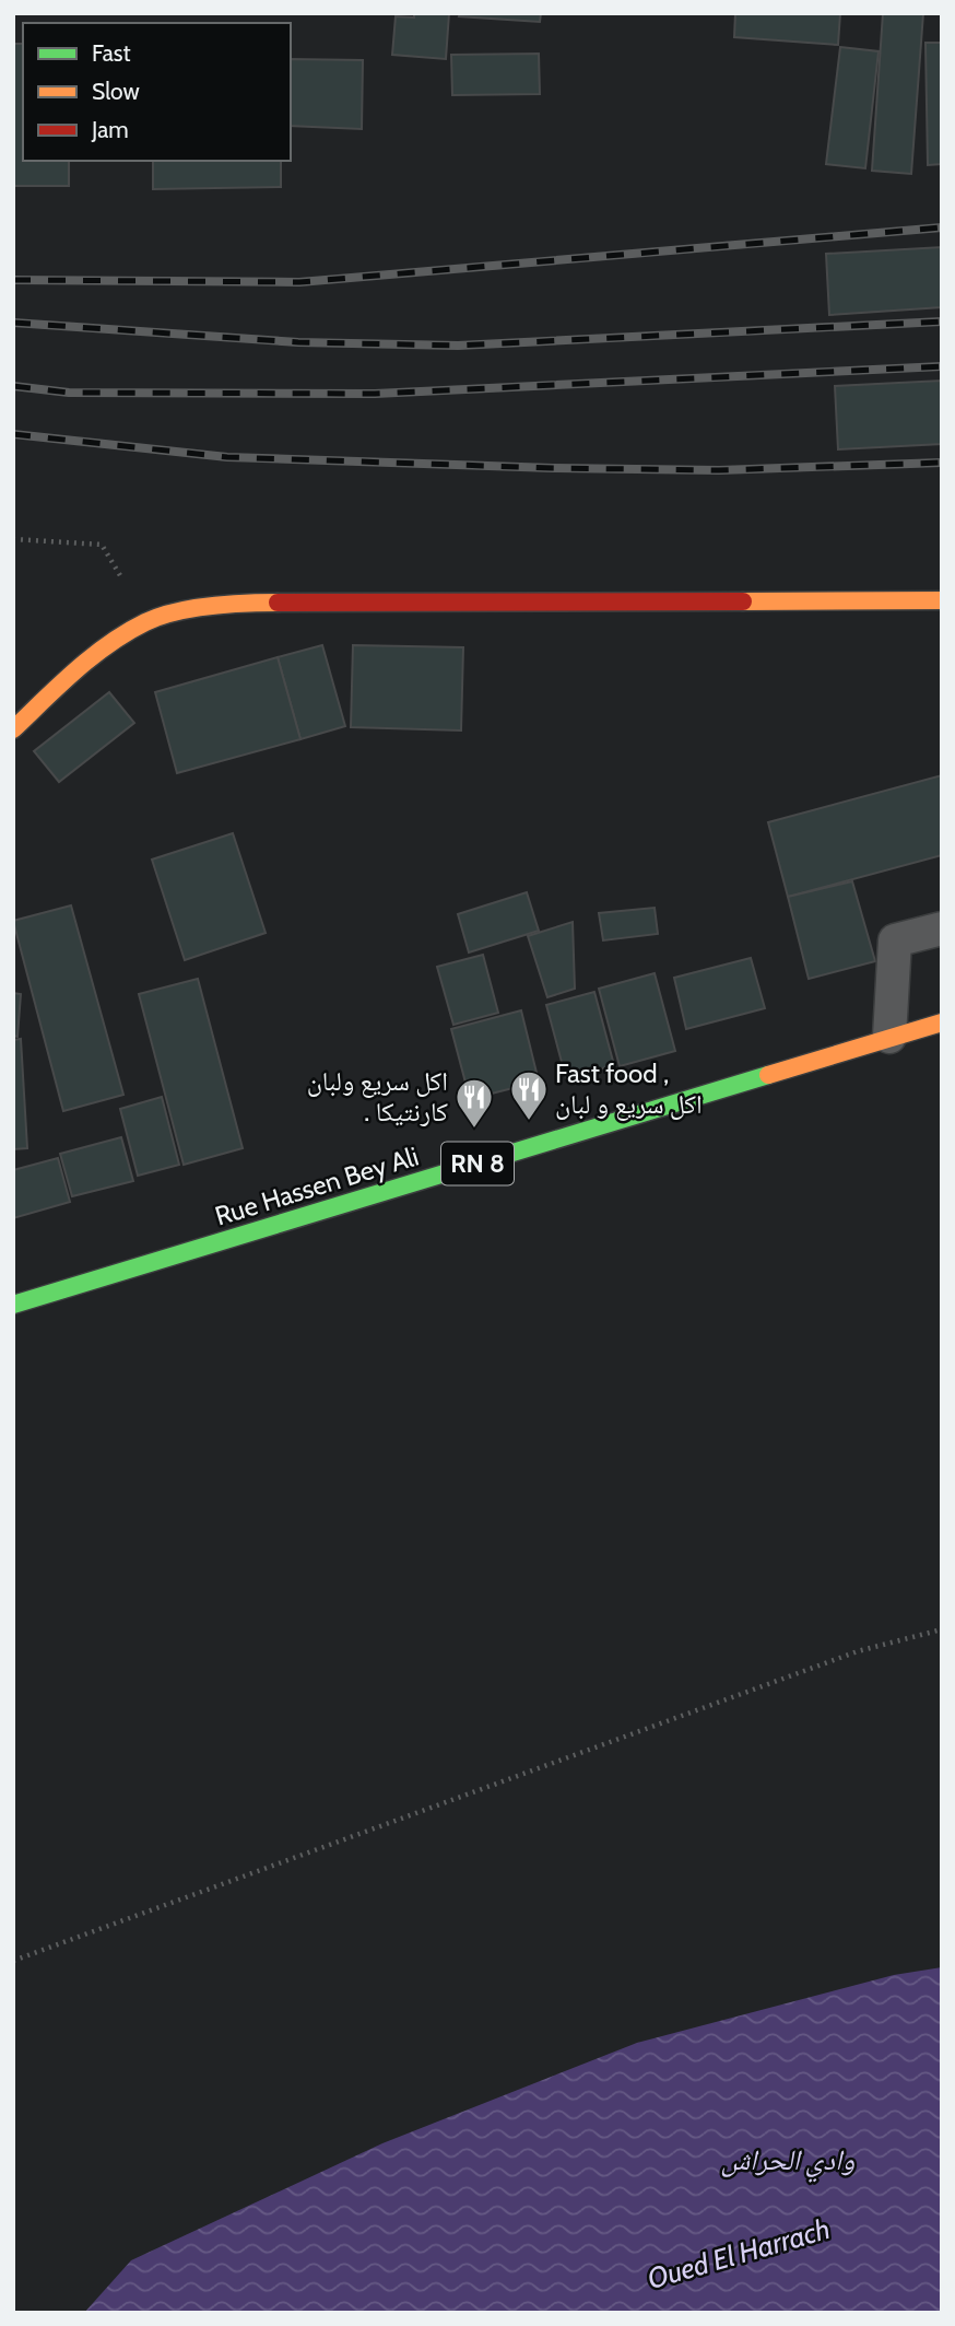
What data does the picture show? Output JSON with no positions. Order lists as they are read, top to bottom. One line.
{"streets":{"main road":["RN 8","Rue Hassen Bey Ali"]},"water":["وادي الحراش","Oued El Harrach"],"places":{"restaurant":["Fast food , اكل سريع و لبان","اكل سريع ولبان . كارنتيكا"]},"legend":["Fast","Slow","Jam"]}
